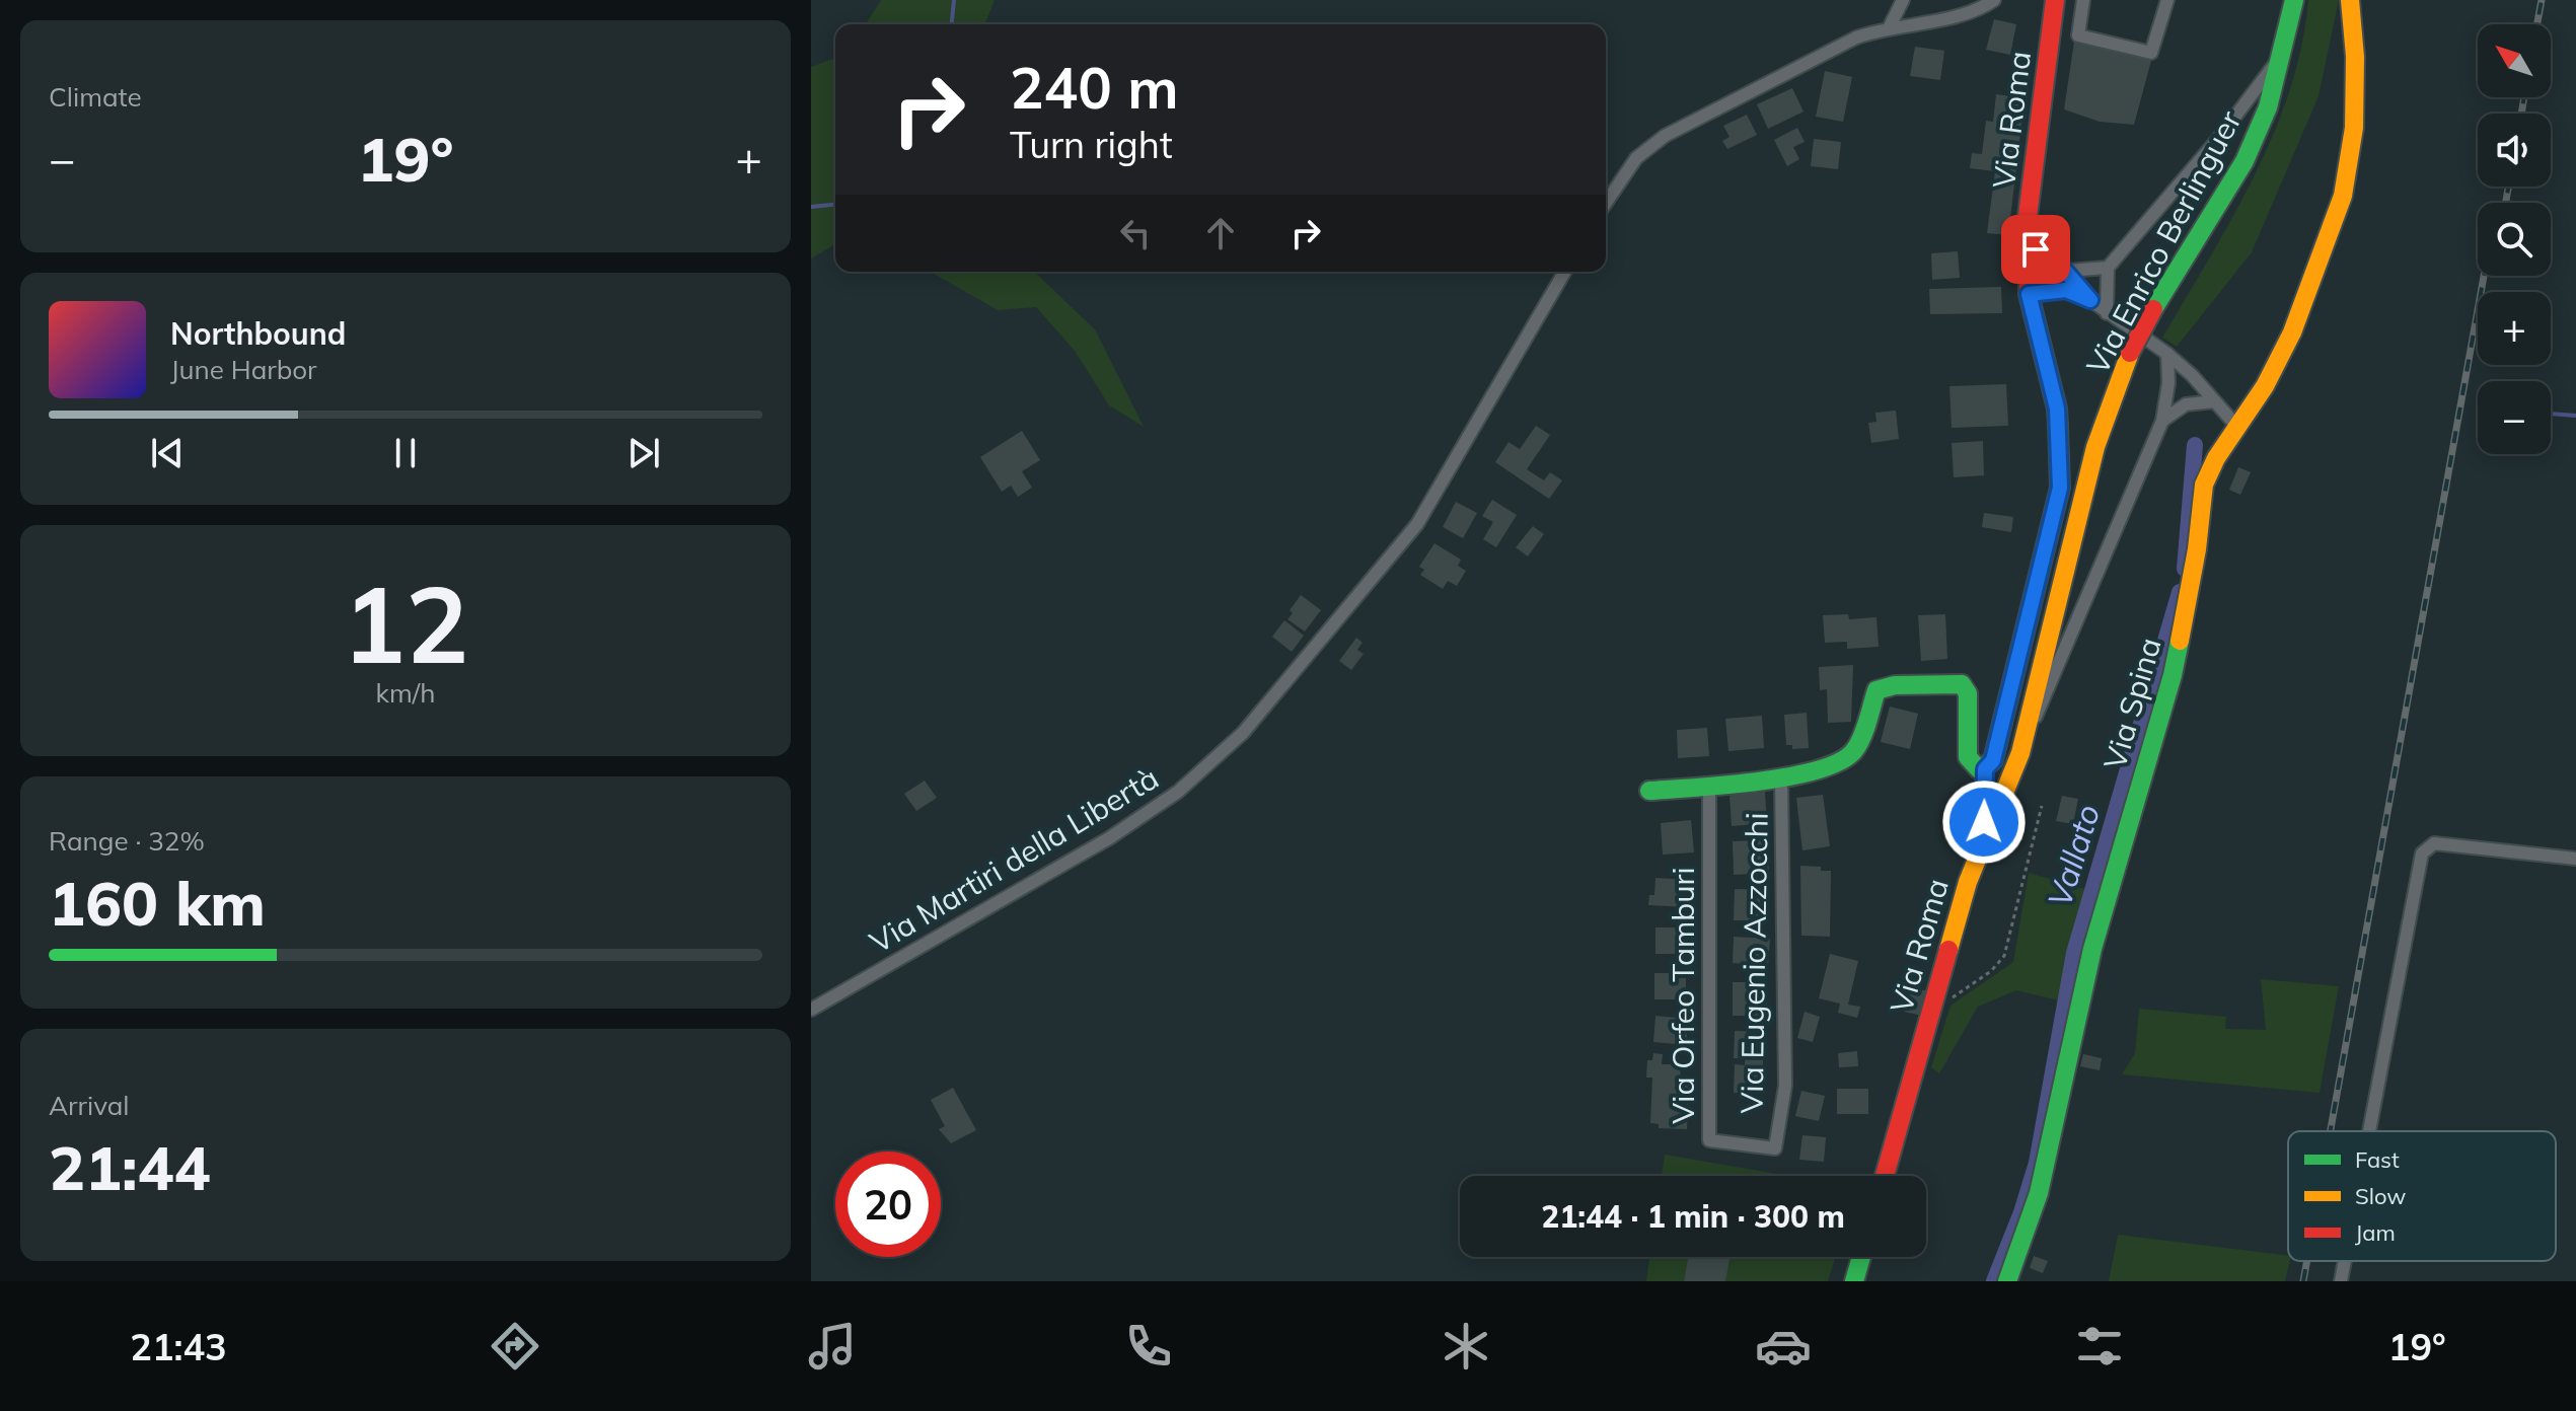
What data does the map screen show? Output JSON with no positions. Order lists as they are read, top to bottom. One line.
{"streets":{"street":["Via Roma","Via Enrico Berlinguer","Via Spina","Via Martiri della Libertà","Via Eugenio Azzocchi","Via Orfeo Tamburi"]},"crossings":[["Via Roma","Via Enrico Berlinguer"],["Via Eugenio Azzocchi","Via Orfeo Tamburi"]],"water":["Vallato"],"legend":["Fast","Slow","Jam"],"north":"top left","page":{"tile":["Climate",["12","km/h"],["Range · 32%","160 km"],["Arrival","21:44"]],"map_buttons":["+","−"],"turn":["240 m","Turn right"],"heat":["−","19°","+"],"song":["Northbound","June Harbor"],"limit":"20","trip":"21:44 · 1 min · 300 m","tabs":["21:43","19°"]}}
